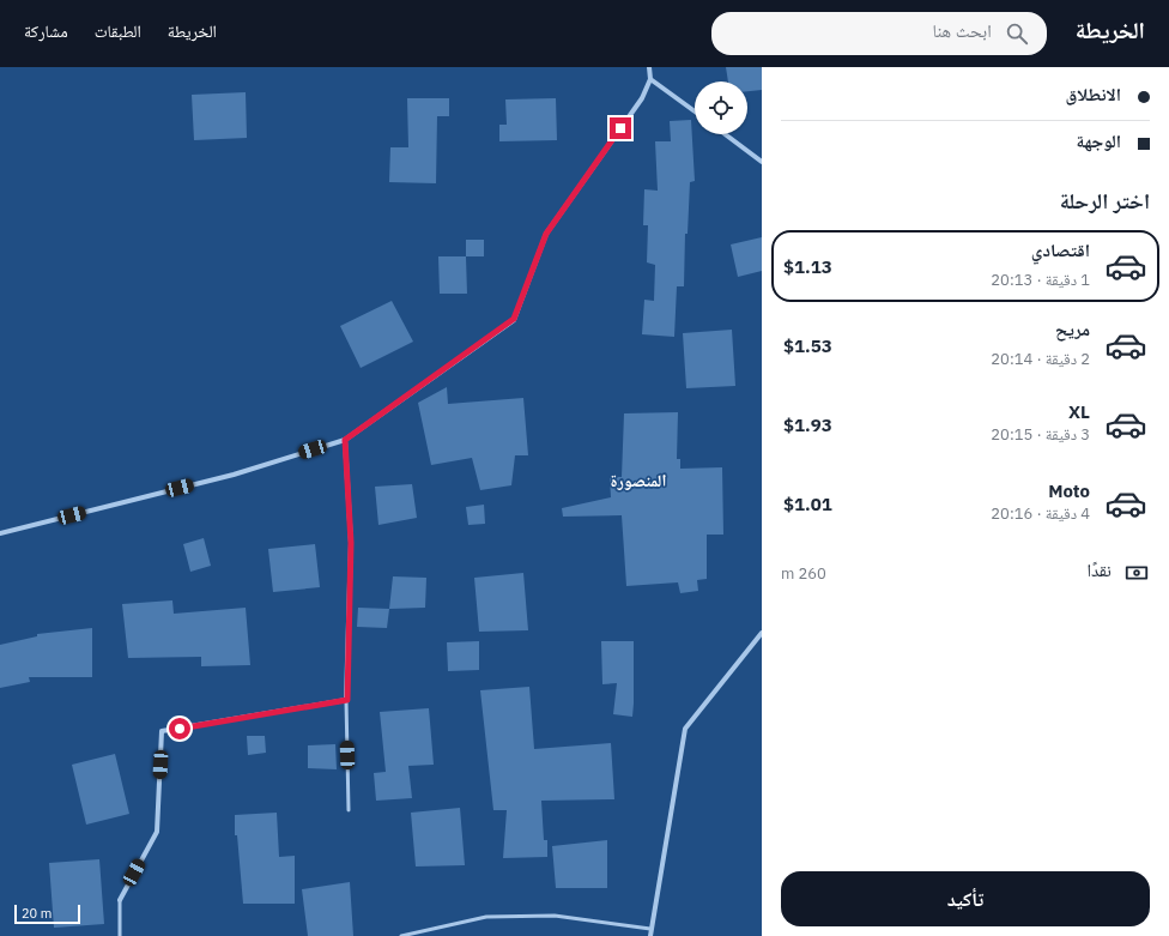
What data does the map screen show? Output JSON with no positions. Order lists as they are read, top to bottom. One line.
{"districts":["المنصورة"],"scale_bar":"20 m","page":{"header":"الخريطة","search":"ابحث هنا","nav":["الخريطة","الطبقات","مشاركة"],"banner":["الانطلاق","الوجهة"],"heading":"اختر الرحلة","list":[{"name":"اقتصادي","note":"1 دقيقة · 20:13","value":"$1.13"},{"name":"مريح","note":"2 دقيقة · 20:14","value":"$1.53"},{"name":"XL","note":"3 دقيقة · 20:15","value":"$1.93"},{"name":"Moto","note":"4 دقيقة · 20:16","value":"$1.01"}],"pay":["نقدًا","260 m"],"buttons":"تأكيد","scale":"20 m"}}
